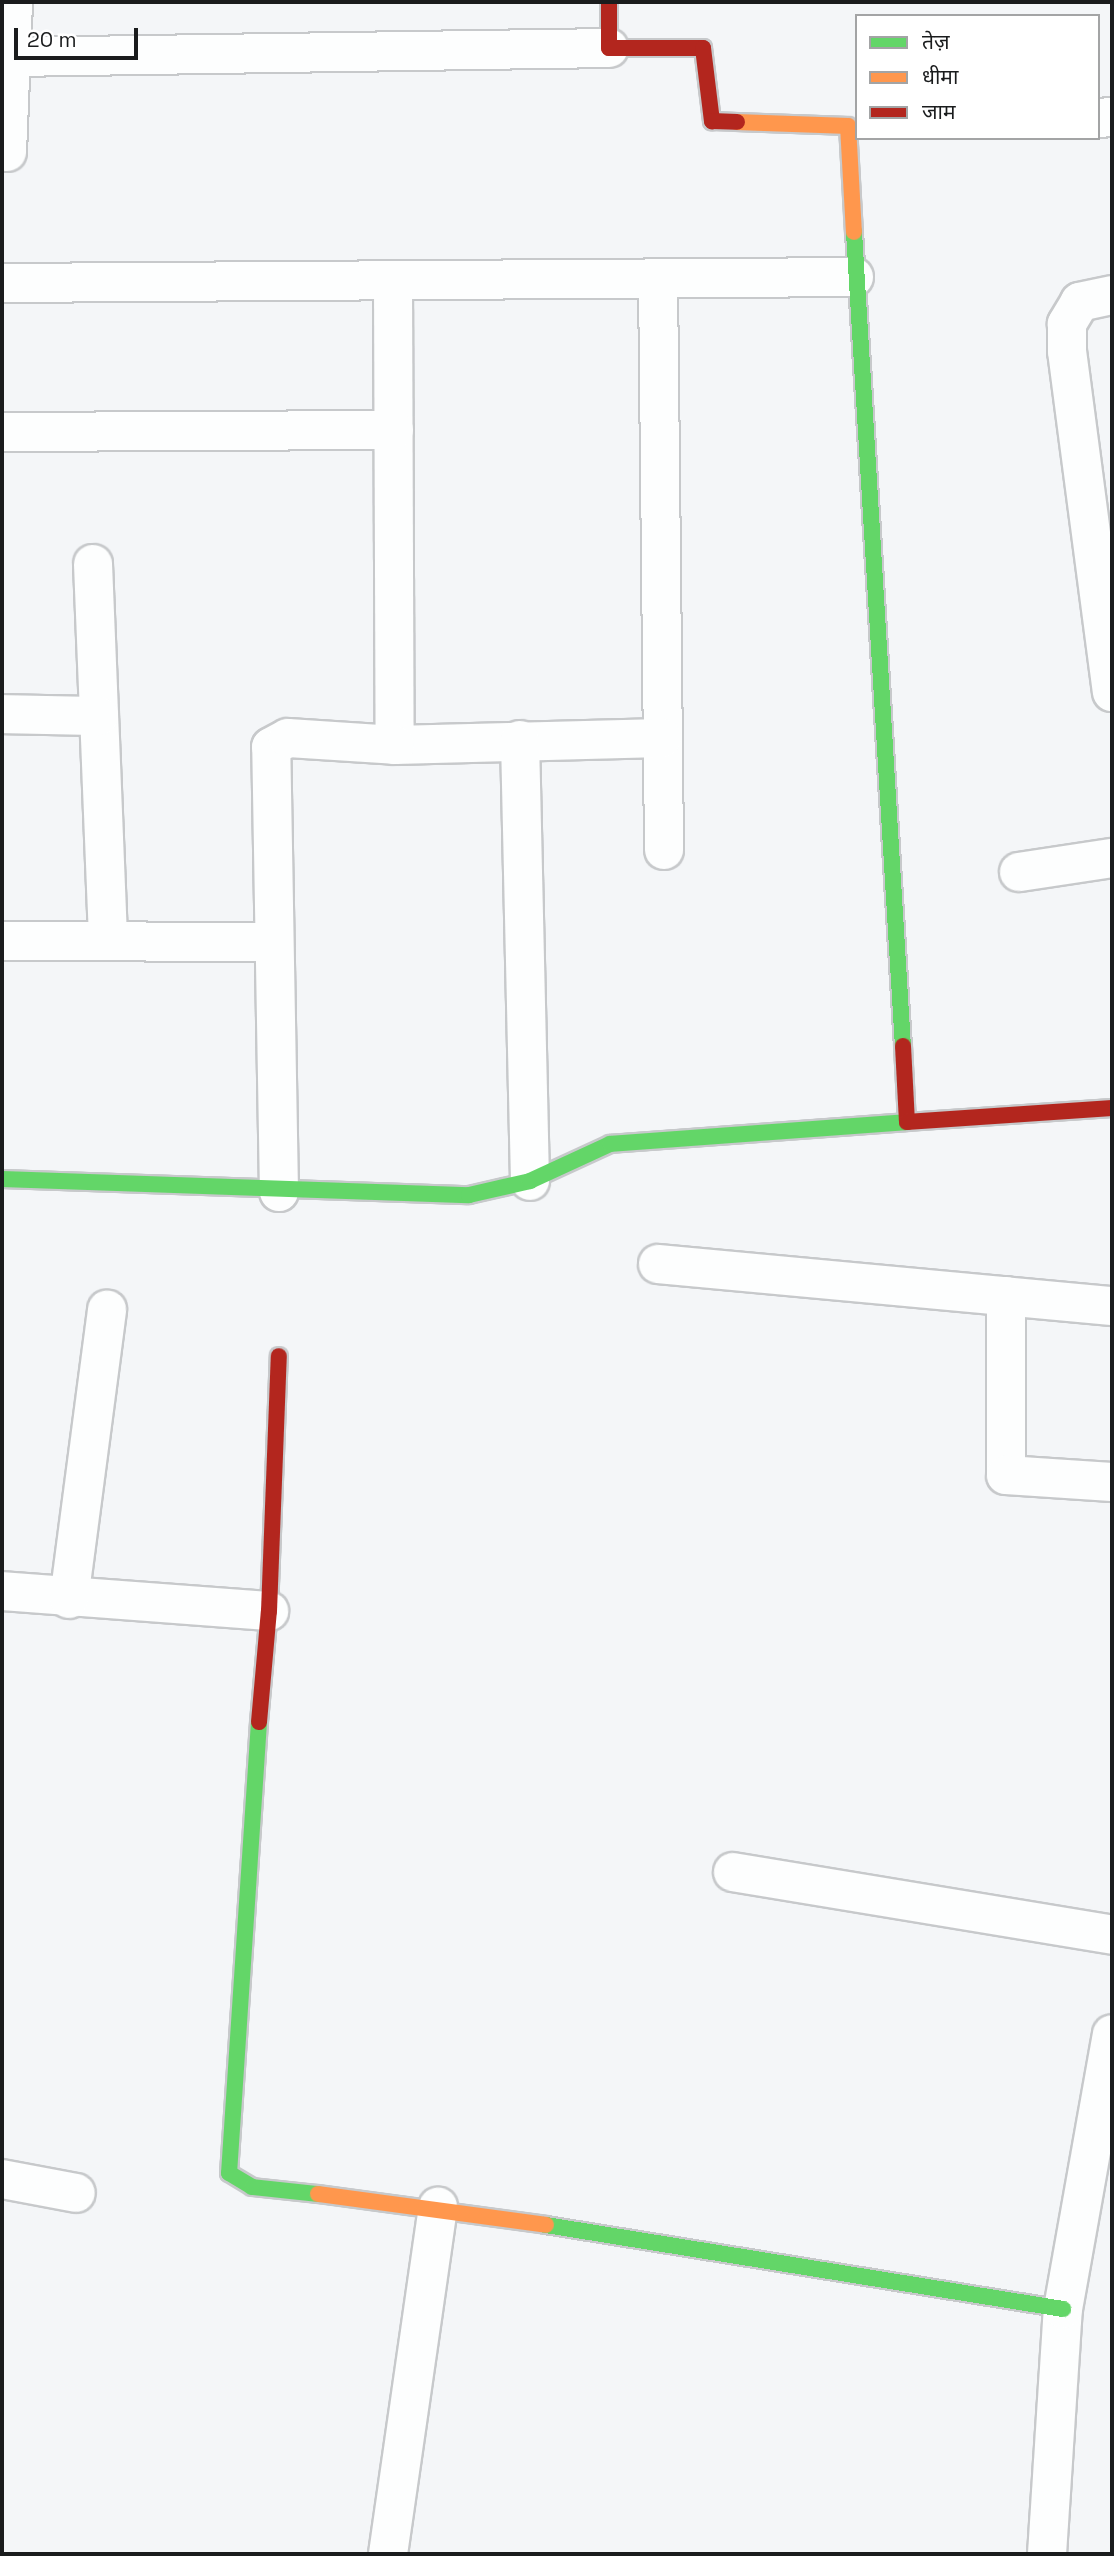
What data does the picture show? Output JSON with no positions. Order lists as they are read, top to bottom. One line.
{"legend":["तेज़","धीमा","जाम"],"scale_bar":"20 m"}
